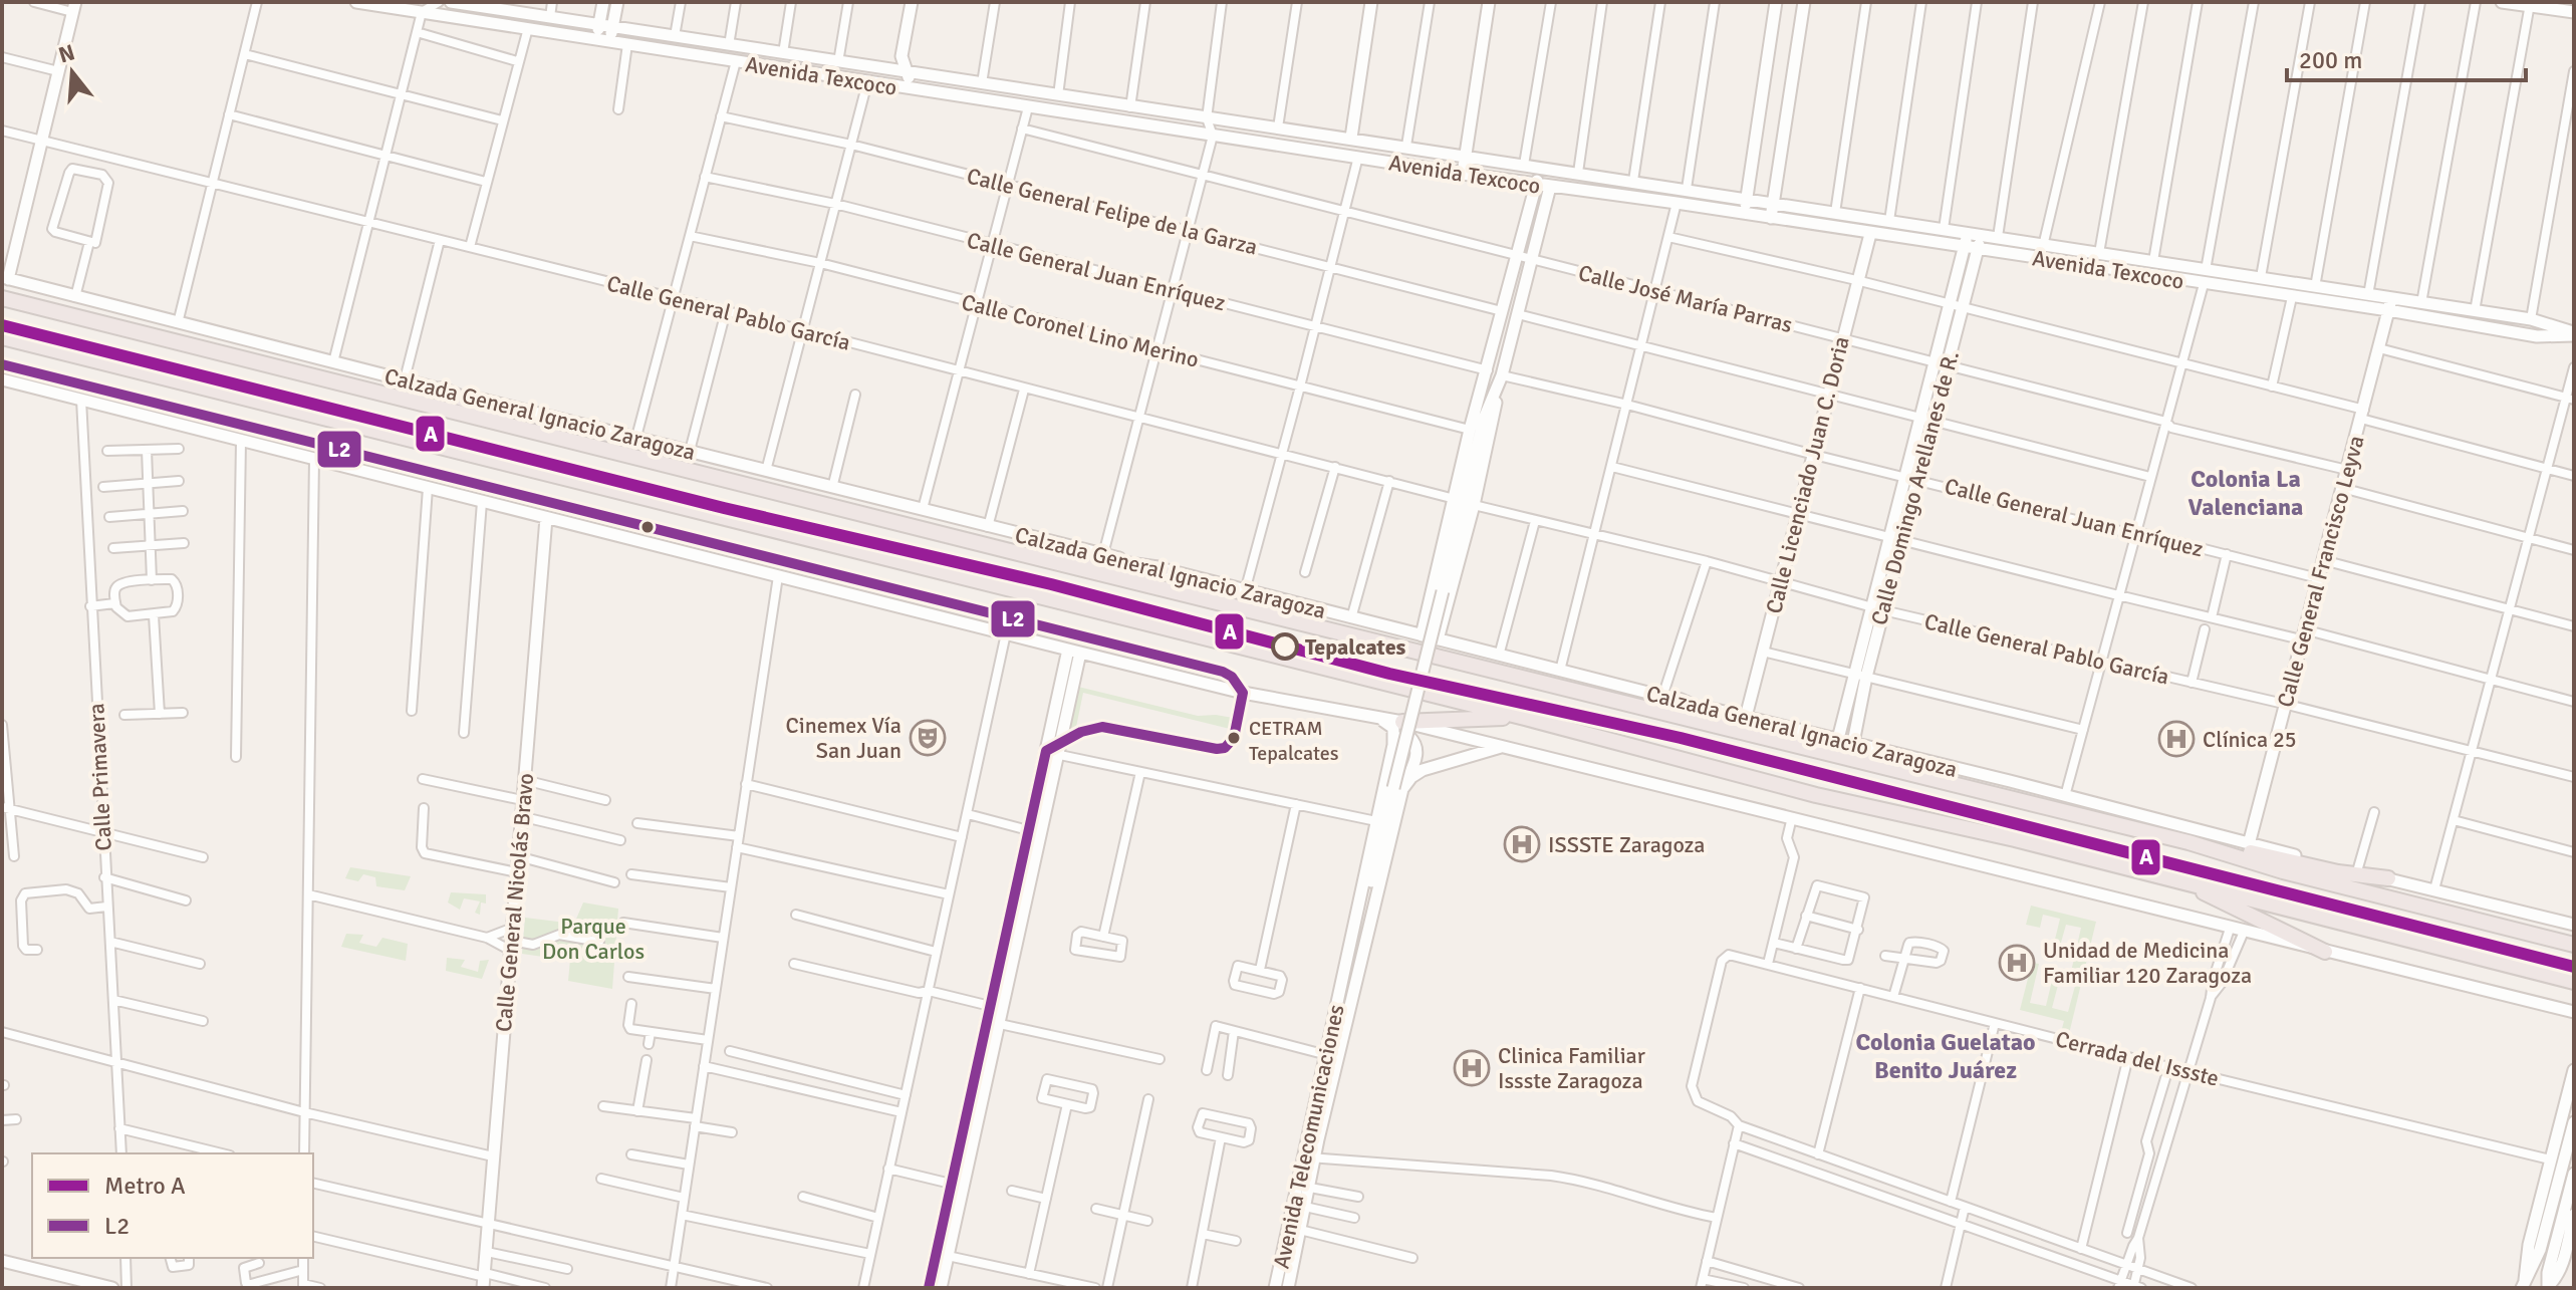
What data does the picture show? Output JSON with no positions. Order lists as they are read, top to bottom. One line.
{"streets":{"highway":["Calzada General Ignacio Zaragoza"],"main road":["Avenida Texcoco","Calle Licenciado Juan C. Doria","Calle Domingo Arellanes de R.","Calle General Francisco Leyva","Calle General Nicolás Bravo","Avenida Telecomunicaciones"],"street":["Calle General Felipe de la Garza","Calle General Juan Enríquez","Calle José María Parras","Calle General Pablo García","Calle Coronel Lino Merino","Calle Primavera","Cerrada del Issste"]},"crossings":[["Avenida Texcoco","Calle Licenciado Juan C. Doria"],["Avenida Texcoco","Calle Domingo Arellanes de R."],["Avenida Texcoco","Calle General Francisco Leyva"],["Calle General Juan Enríquez","Calle Licenciado Juan C. Doria"],["Calle General Juan Enríquez","Calle Domingo Arellanes de R."],["Calle General Juan Enríquez","Calle General Francisco Leyva"],["Calle José María Parras","Calle Licenciado Juan C. Doria"],["Calle José María Parras","Calle Domingo Arellanes de R."],["Calle José María Parras","Calle General Francisco Leyva"],["Calle General Pablo García","Calle Licenciado Juan C. Doria"],["Calle General Pablo García","Calle Domingo Arellanes de R."],["Calle General Pablo García","Calle General Francisco Leyva"],["Calzada General Ignacio Zaragoza","Calle Licenciado Juan C. Doria"],["Calzada General Ignacio Zaragoza","Calle Domingo Arellanes de R."],["Calzada General Ignacio Zaragoza","Calle General Francisco Leyva"]],"districts":["Colonia La Valenciana","Colonia Guelatao Benito Juárez"],"parks":["Parque Don Carlos"],"places":{"other":["Tepalcates","CETRAM Tepalcates"],"theatre":["Cinemex Vía San Juan"],"hospital":["Clínica 25","ISSSTE Zaragoza","Unidad de Medicina Familiar 120 Zaragoza","Clinica Familiar Issste Zaragoza"]},"lines":["metro line A","transit line L2"],"legend":["Metro A","L2"],"scale_bar":"200 m","north":"top"}
